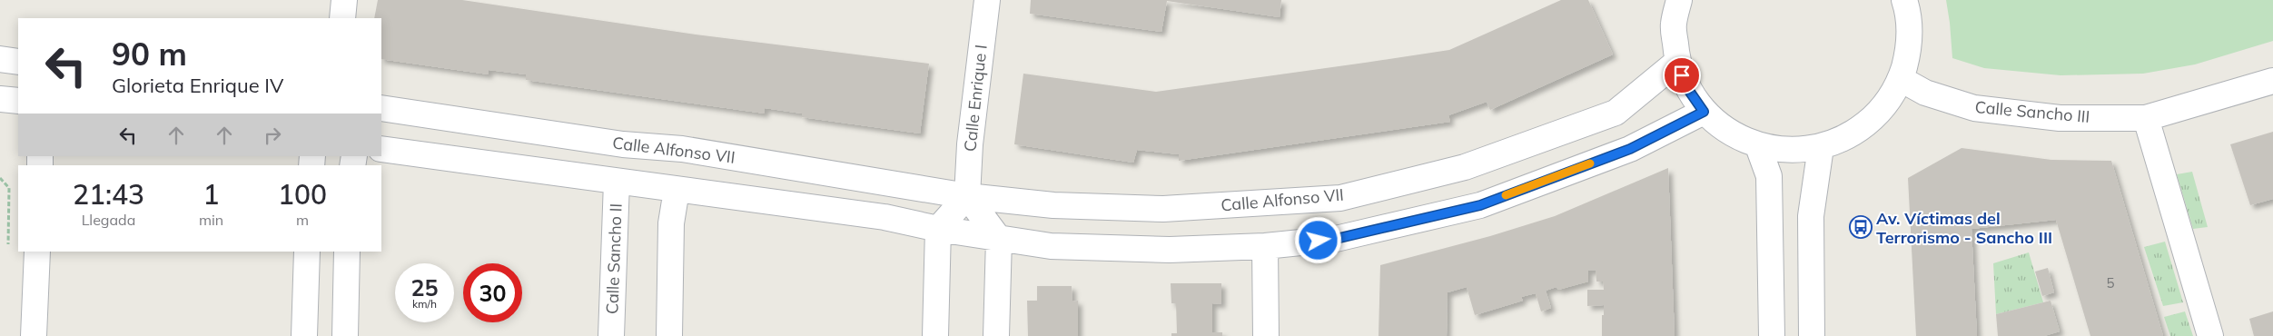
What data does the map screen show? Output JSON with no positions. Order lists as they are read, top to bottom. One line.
{"streets":{"street":["Calle Enrique I","Calle Sancho III","Calle Alfonso VII","Calle Sancho II"]},"crossings":[["Calle Enrique I","Calle Alfonso VII"]],"places":{"bus stop":["Av. Víctimas del Terrorismo - Sancho III"]},"house_numbers":["5"],"page":{"turn":["90 m","Glorieta Enrique IV"],"eta":["21:43","Llegada","1","min","100","m"],"speed":"25 km/h","limit":"30"}}
